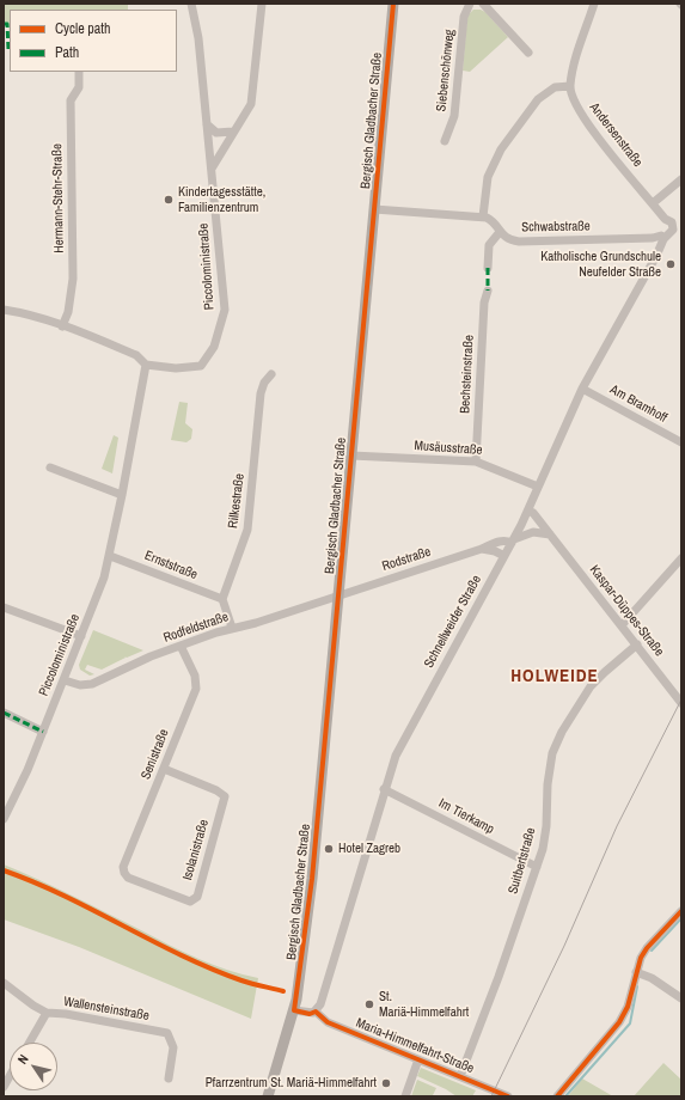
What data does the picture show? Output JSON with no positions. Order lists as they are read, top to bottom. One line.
{"streets":{"main road":["Bergisch Gladbacher Straße"],"street":["Siebenschönweg","Andersenstraße","Hermann-Stehr-Straße","Schwabstraße","Piccoloministraße","Bechsteinstraße","Am Bramhoff","Musäusstraße","Rilkestraße","Rodstraße","Ernststraße","Kaspar-Düppes-Straße","Schnellweider Straße","Rodfeldstraße","Senistraße","Im Tierkamp","Isolanistraße","Suitbertstraße","Wallensteinstraße","Maria-Himmelfahrt-Straße"]},"crossings":[["Bergisch Gladbacher Straße","Musäusstraße"],["Bergisch Gladbacher Straße","Rodstraße"],["Bergisch Gladbacher Straße","Rodfeldstraße"],["Andersenstraße","Schwabstraße"],["Andersenstraße","Schnellweider Straße"],["Schwabstraße","Schnellweider Straße"],["Piccoloministraße","Ernststraße"],["Piccoloministraße","Rodfeldstraße"],["Bechsteinstraße","Musäusstraße"],["Am Bramhoff","Schnellweider Straße"],["Musäusstraße","Schnellweider Straße"],["Rilkestraße","Ernststraße"],["Rodstraße","Schnellweider Straße"],["Rodstraße","Rodfeldstraße"],["Kaspar-Düppes-Straße","Schnellweider Straße"],["Kaspar-Düppes-Straße","Suitbertstraße"],["Schnellweider Straße","Im Tierkamp"],["Schnellweider Straße","Maria-Himmelfahrt-Straße"],["Rodfeldstraße","Senistraße"],["Senistraße","Isolanistraße"],["Im Tierkamp","Suitbertstraße"],["Suitbertstraße","Maria-Himmelfahrt-Straße"]],"districts":["HOLWEIDE"],"places":["Kindertagesstätte, Familienzentrum","Katholische Grundschule Neufelder Straße","Hotel Zagreb","St. Mariä-Himmelfahrt","Pfarrzentrum St. Mariä-Himmelfahrt"],"legend":["Cycle path","Path"],"north":"top left"}
